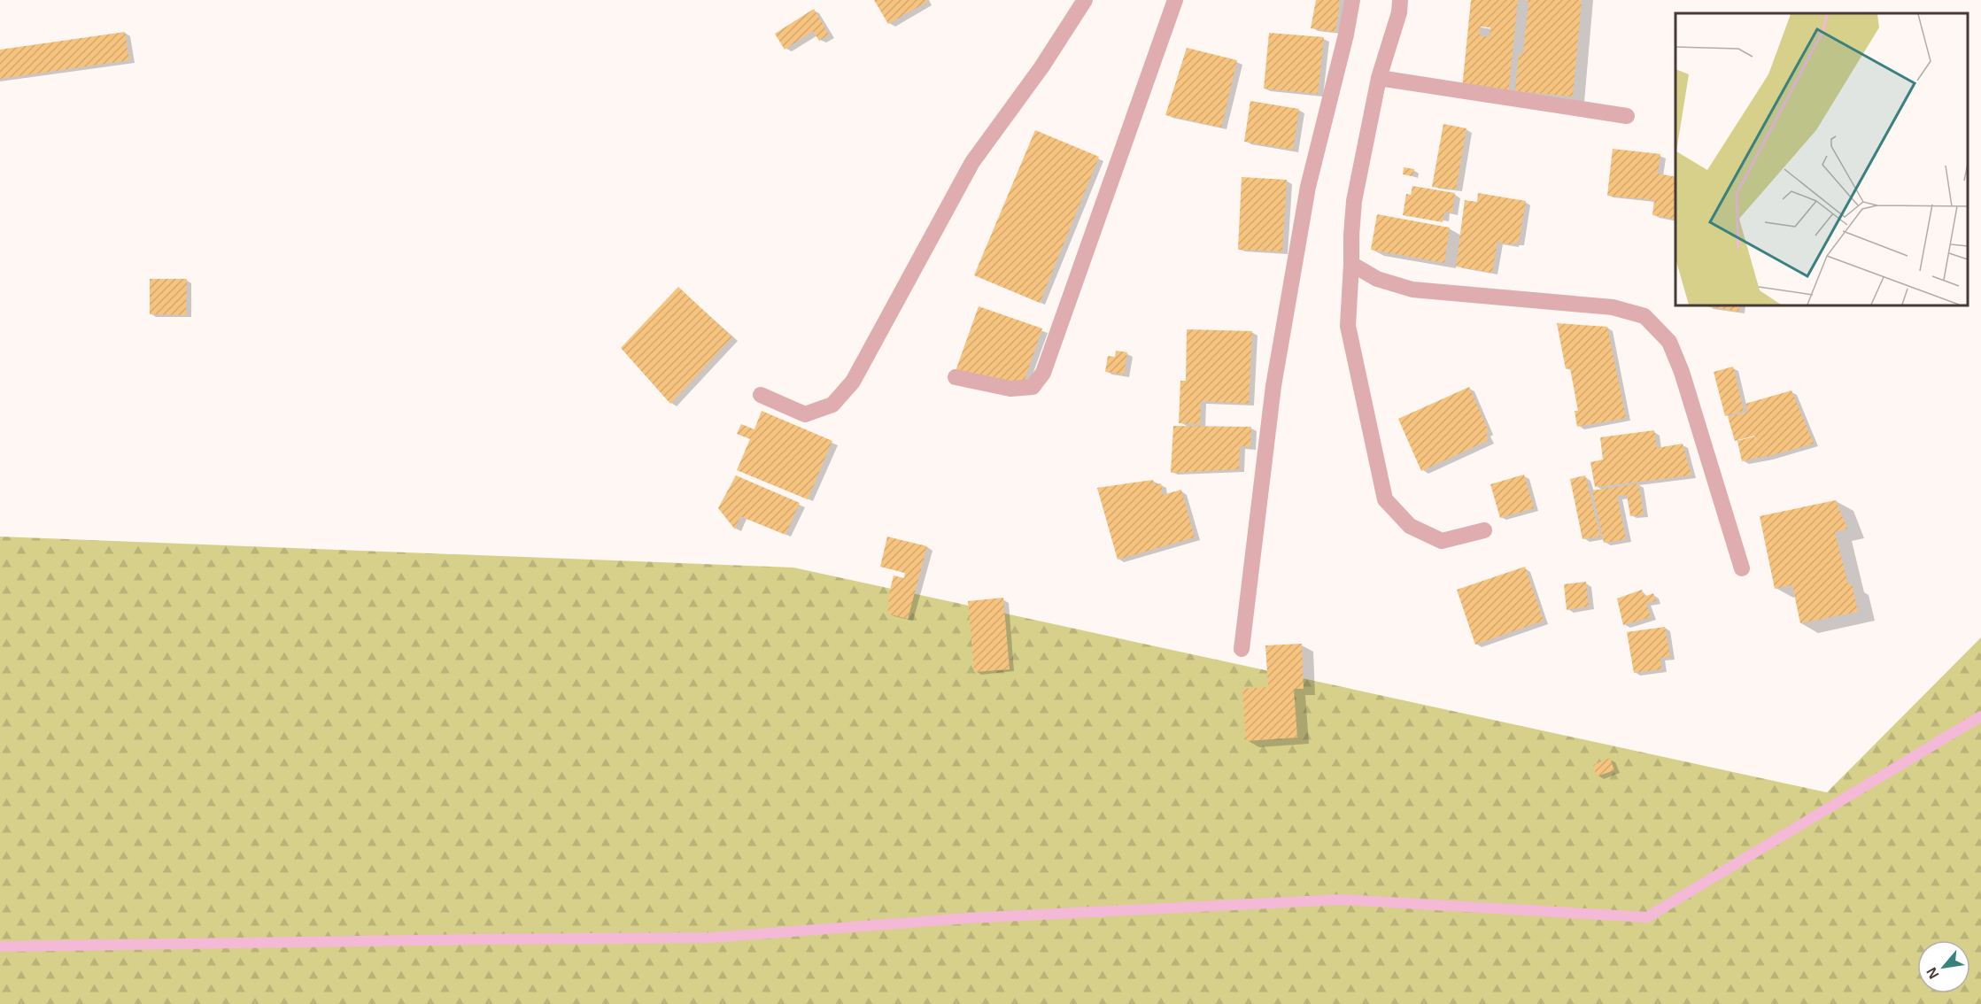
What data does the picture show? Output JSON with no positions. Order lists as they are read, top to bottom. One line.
{"north":"bottom left"}
